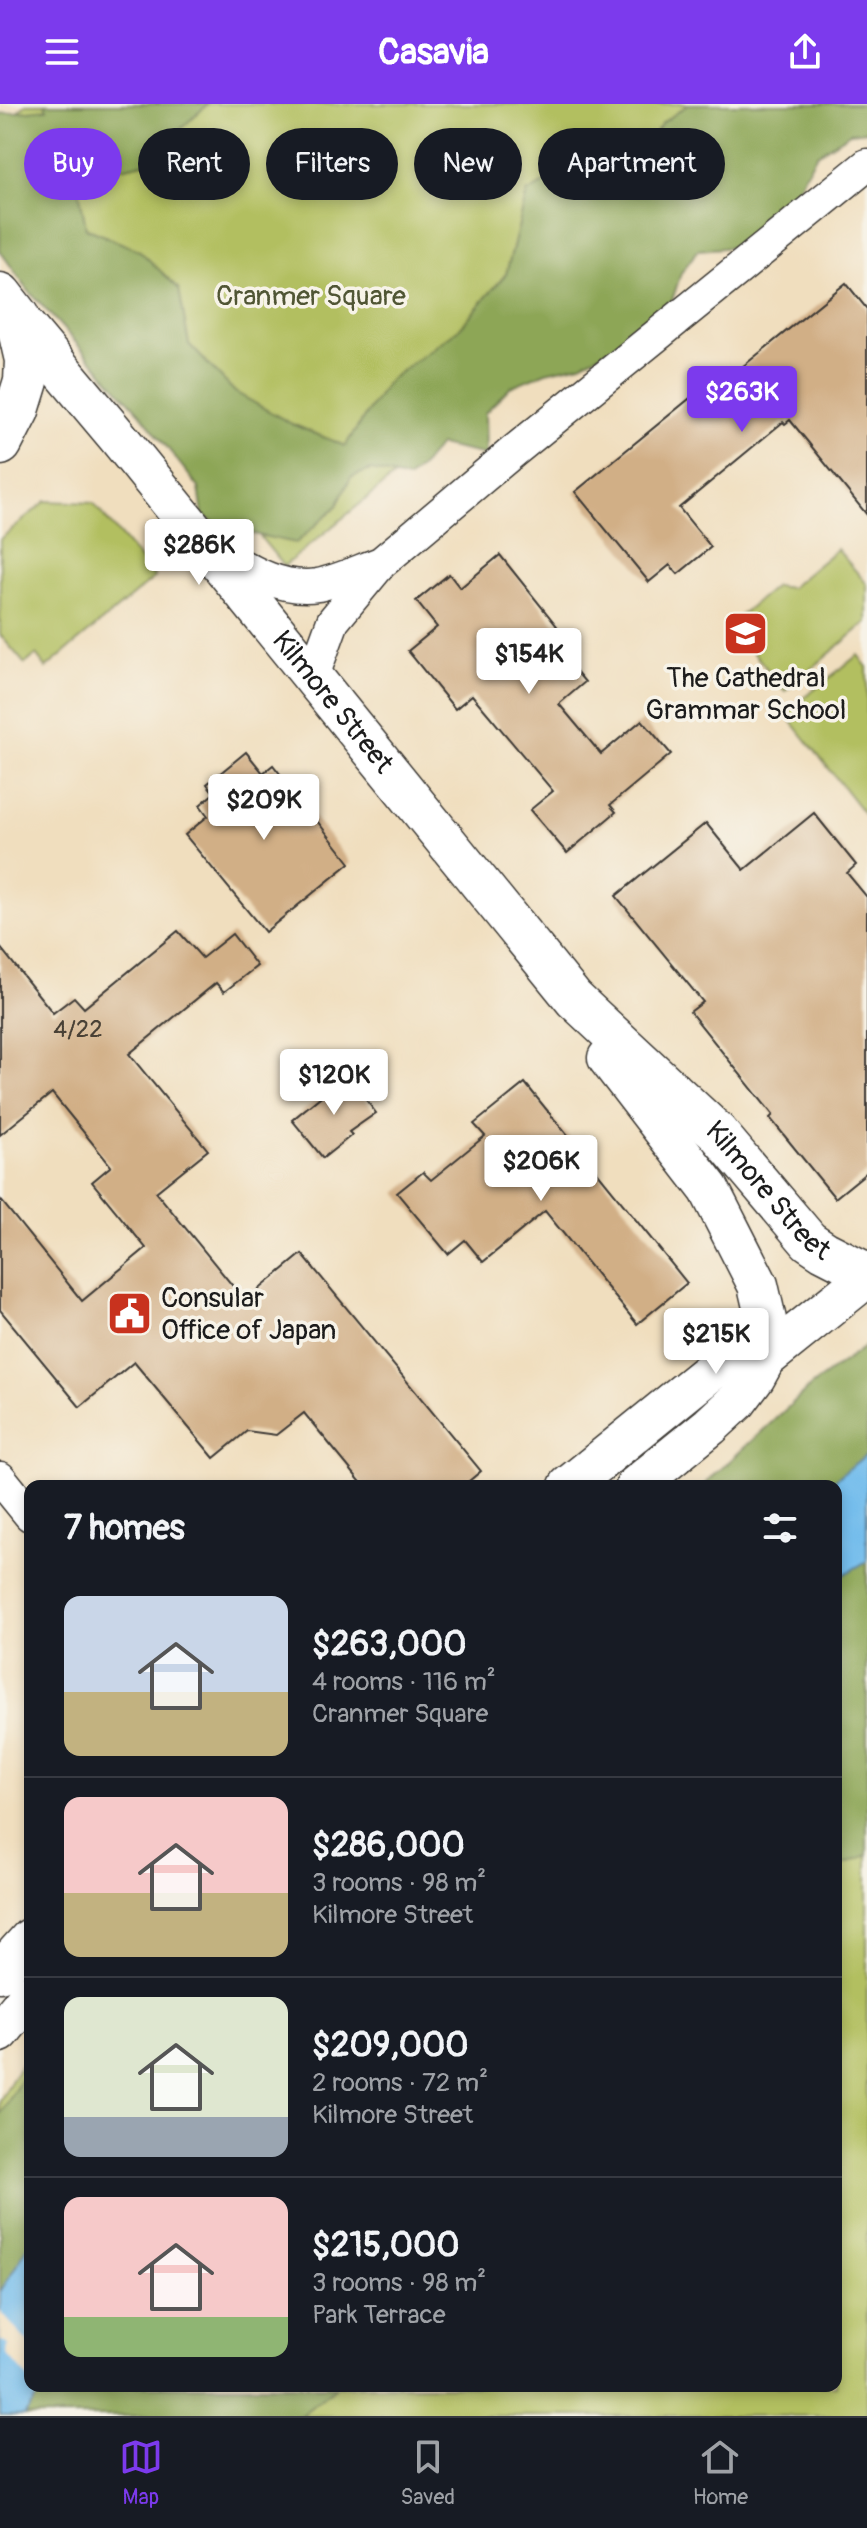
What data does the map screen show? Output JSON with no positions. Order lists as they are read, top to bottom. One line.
{"streets":{"street":["Kilmore Street"]},"parks":["Cranmer Square"],"places":{"school or university":["The Cathedral Grammar School"],"public building":["Consular Office of Japan"]},"house_numbers":["4/22"],"page":{"header":"Casavia","chip":["Buy","Rent","Filters","New","Apartment"],"price":["$263K","$286K","$154K","$209K","$120K","$206K","$215K"],"heading":"7 homes","list":[{"name":"$263,000","note":"4 rooms · 116 m² · Cranmer Square"},{"name":"$286,000","note":"3 rooms · 98 m² · Kilmore Street"},{"name":"$209,000","note":"2 rooms · 72 m² · Kilmore Street"},{"name":"$215,000","note":"3 rooms · 98 m² · Park Terrace"}],"tabs":["Map","Saved","Home"]}}
